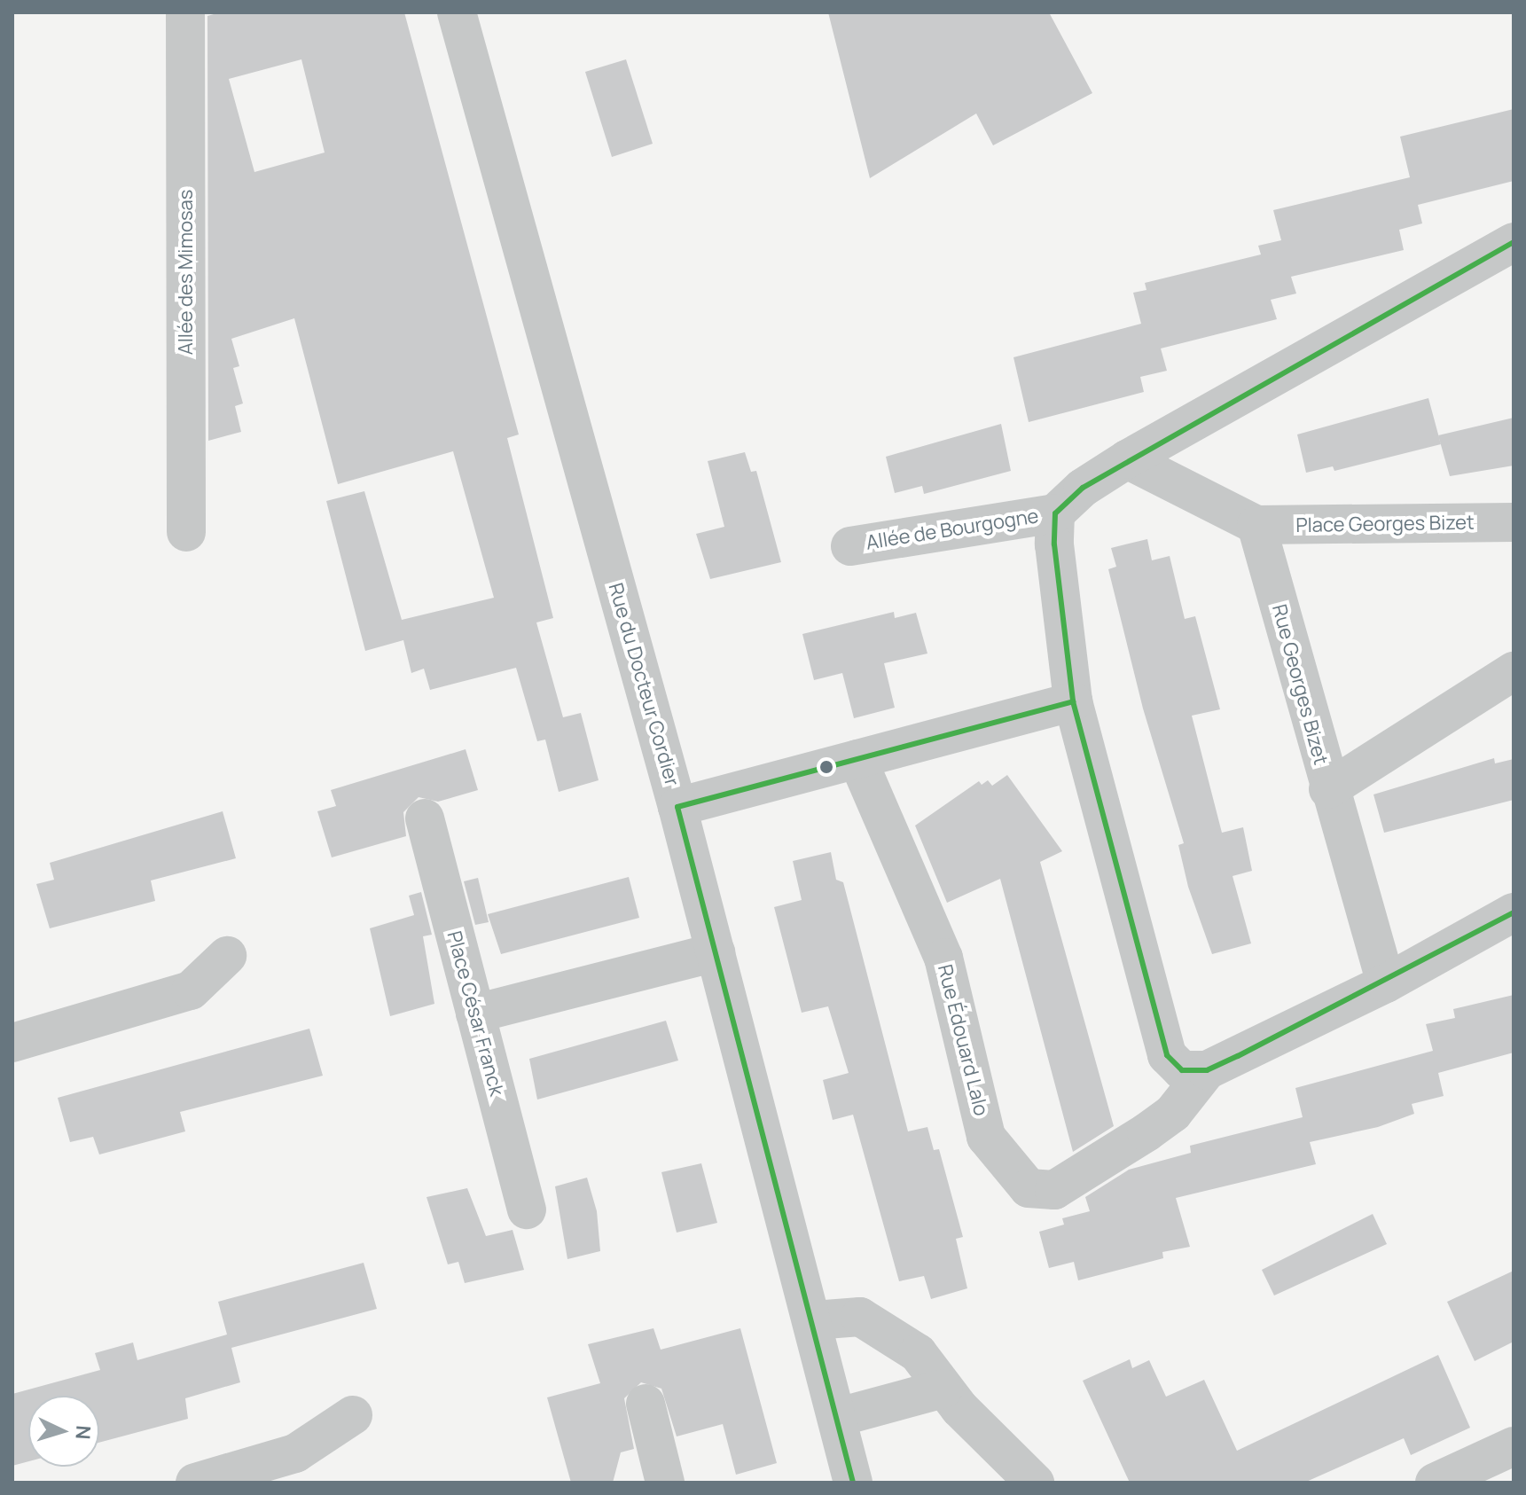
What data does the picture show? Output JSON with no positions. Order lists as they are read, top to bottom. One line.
{"streets":{"street":["Allée des Mimosas","Place Georges Bizet","Allée de Bourgogne","Rue du Docteur Cordier","Rue Georges Bizet","Place César Franck","Rue Édouard Lalo"]},"crossings":[["Place Georges Bizet","Rue Georges Bizet"]],"north":"right"}
